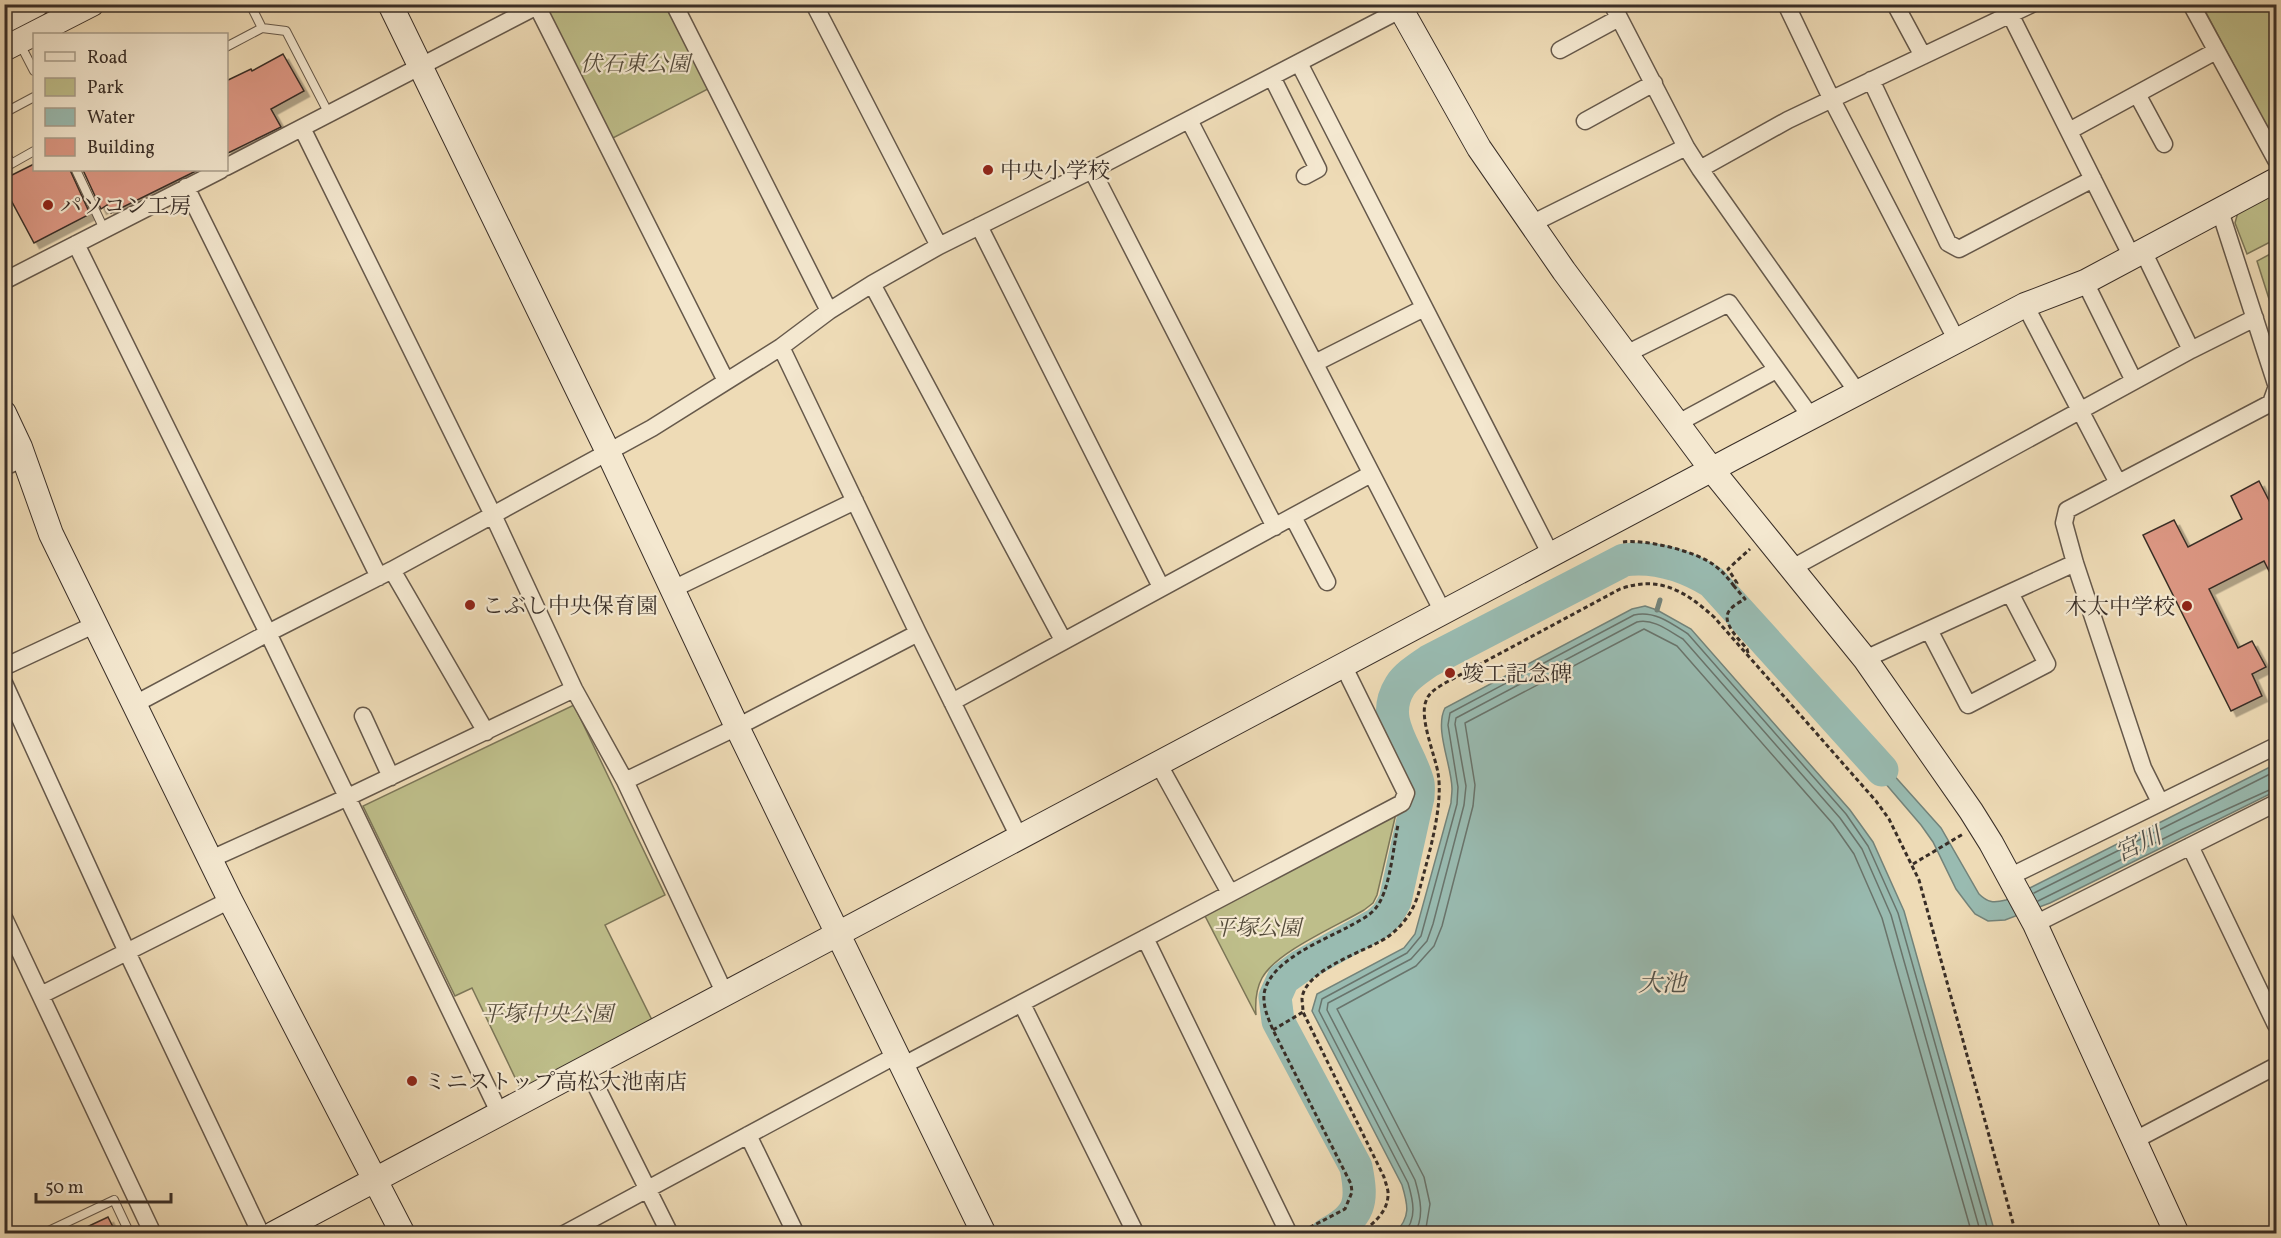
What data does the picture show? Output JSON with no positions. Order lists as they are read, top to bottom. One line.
{"water":["宮川","大池"],"parks":["伏石東公園","平塚公園","平塚中央公園"],"places":["中央小学校","パソコン工房","こぶし中央保育園","木太中学校","竣工記念碑","ミニストップ高松大池南店"],"legend":["Road","Park","Water","Building"],"scale_bar":"50 m"}
